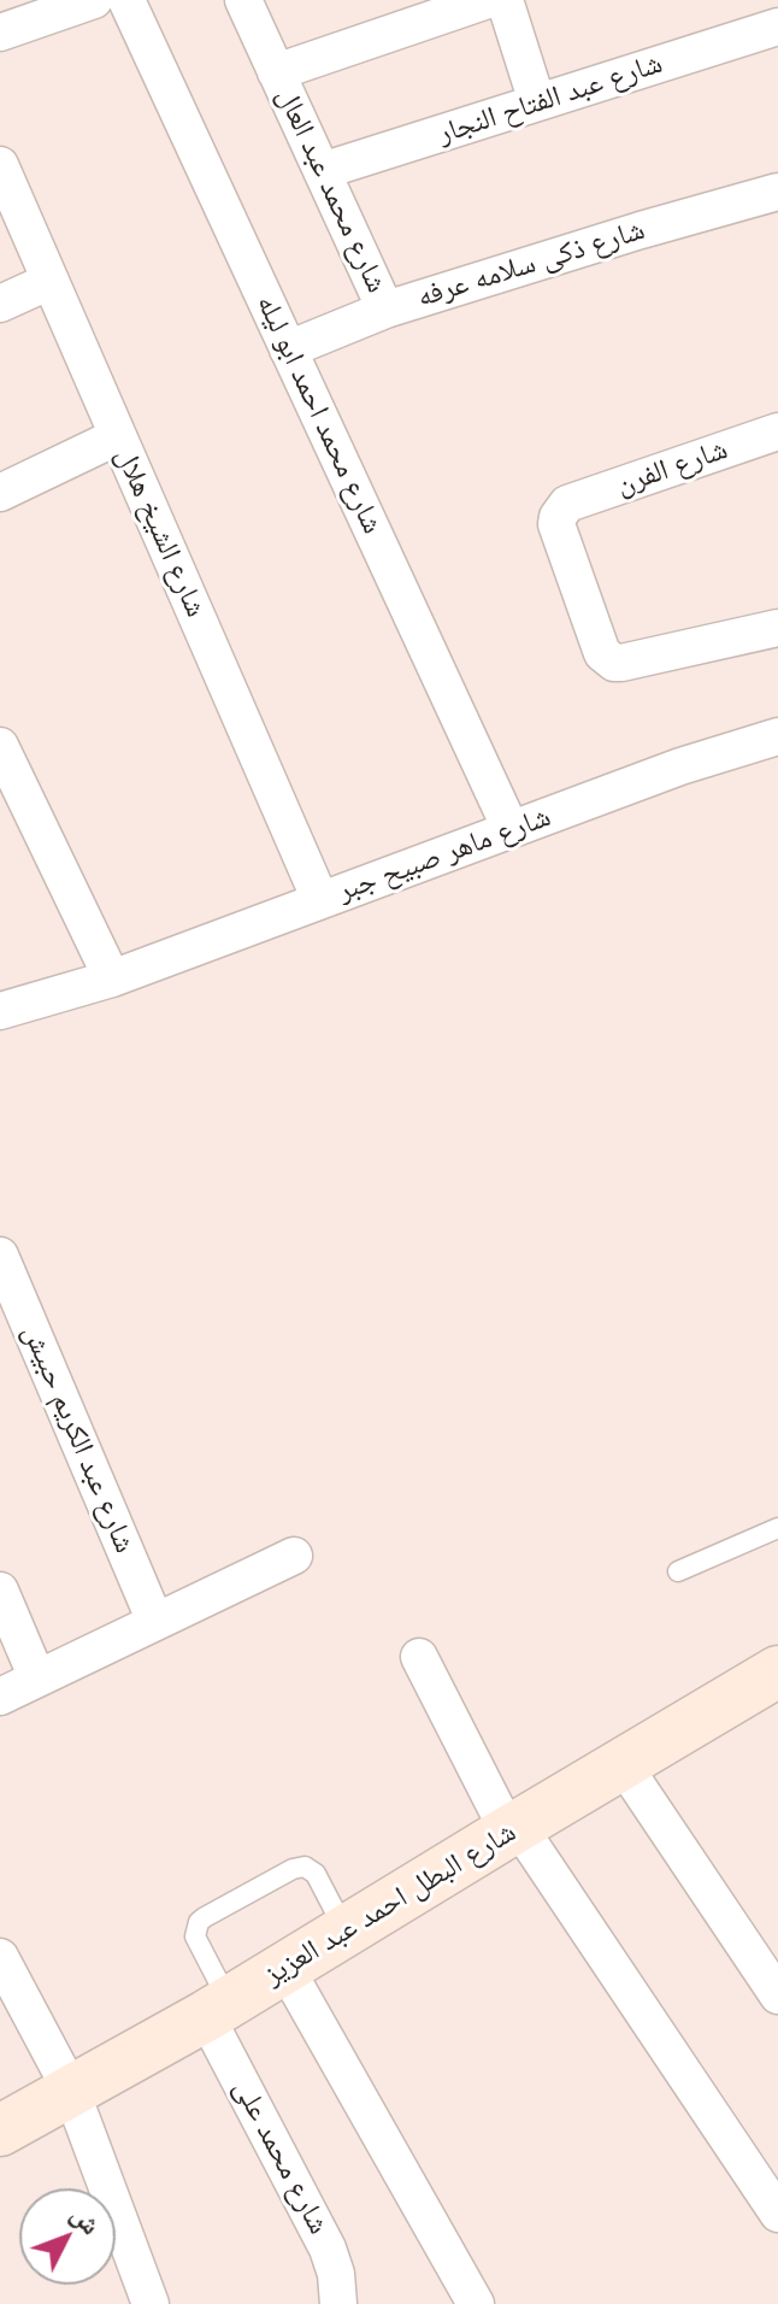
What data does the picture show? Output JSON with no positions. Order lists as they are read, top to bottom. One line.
{"streets":{"main road":["شارع البطل احمد عبد العزيز"],"street":["شارع عبد الفتاح النجار","شارع محمد عبد العال","شارع ذكى سلامه عرفه","شارع محمد احمد ابو ليله","شارع الفرن","شارع الشيخ هلال","شارع ماهر صبيح جبر","شارع عبد الكريم حبيش","شارع محمد على"]},"crossings":[["شارع عبد الفتاح النجار","شارع محمد عبد العال"],["شارع محمد عبد العال","شارع ذكى سلامه عرفه"],["شارع ذكى سلامه عرفه","شارع محمد احمد ابو ليله"],["شارع محمد احمد ابو ليله","شارع ماهر صبيح جبر"],["شارع الشيخ هلال","شارع ماهر صبيح جبر"],["شارع البطل احمد عبد العزيز","شارع محمد على"]],"north":"top right"}
